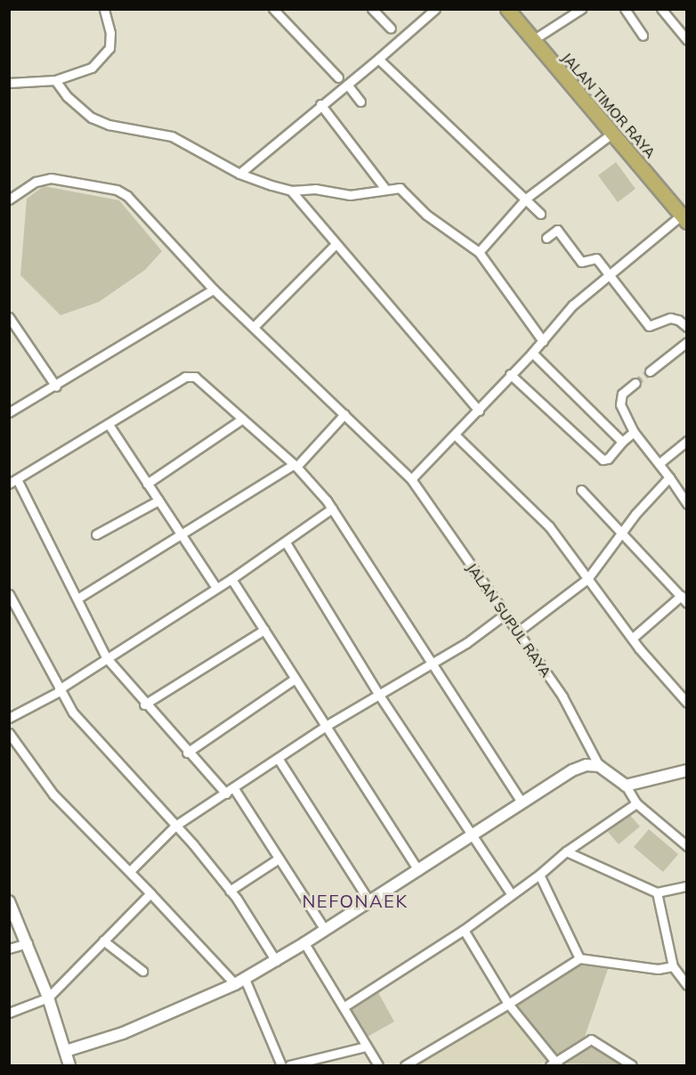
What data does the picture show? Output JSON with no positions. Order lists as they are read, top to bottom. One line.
{"streets":{"highway":["JALAN TIMOR RAYA"],"street":["JALAN SUPUL RAYA"]},"districts":["NEFONAEK"]}
